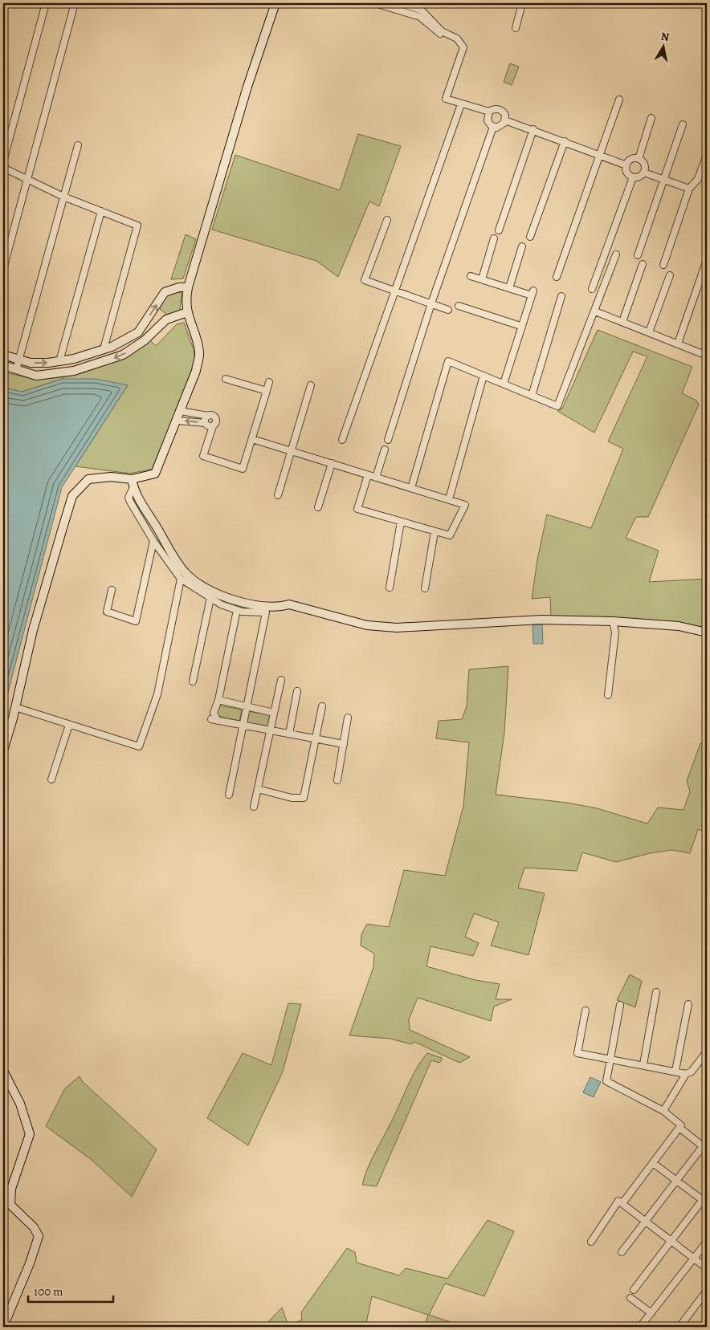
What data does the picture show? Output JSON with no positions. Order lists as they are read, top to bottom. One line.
{"scale_bar":"100 m","north":"top"}
